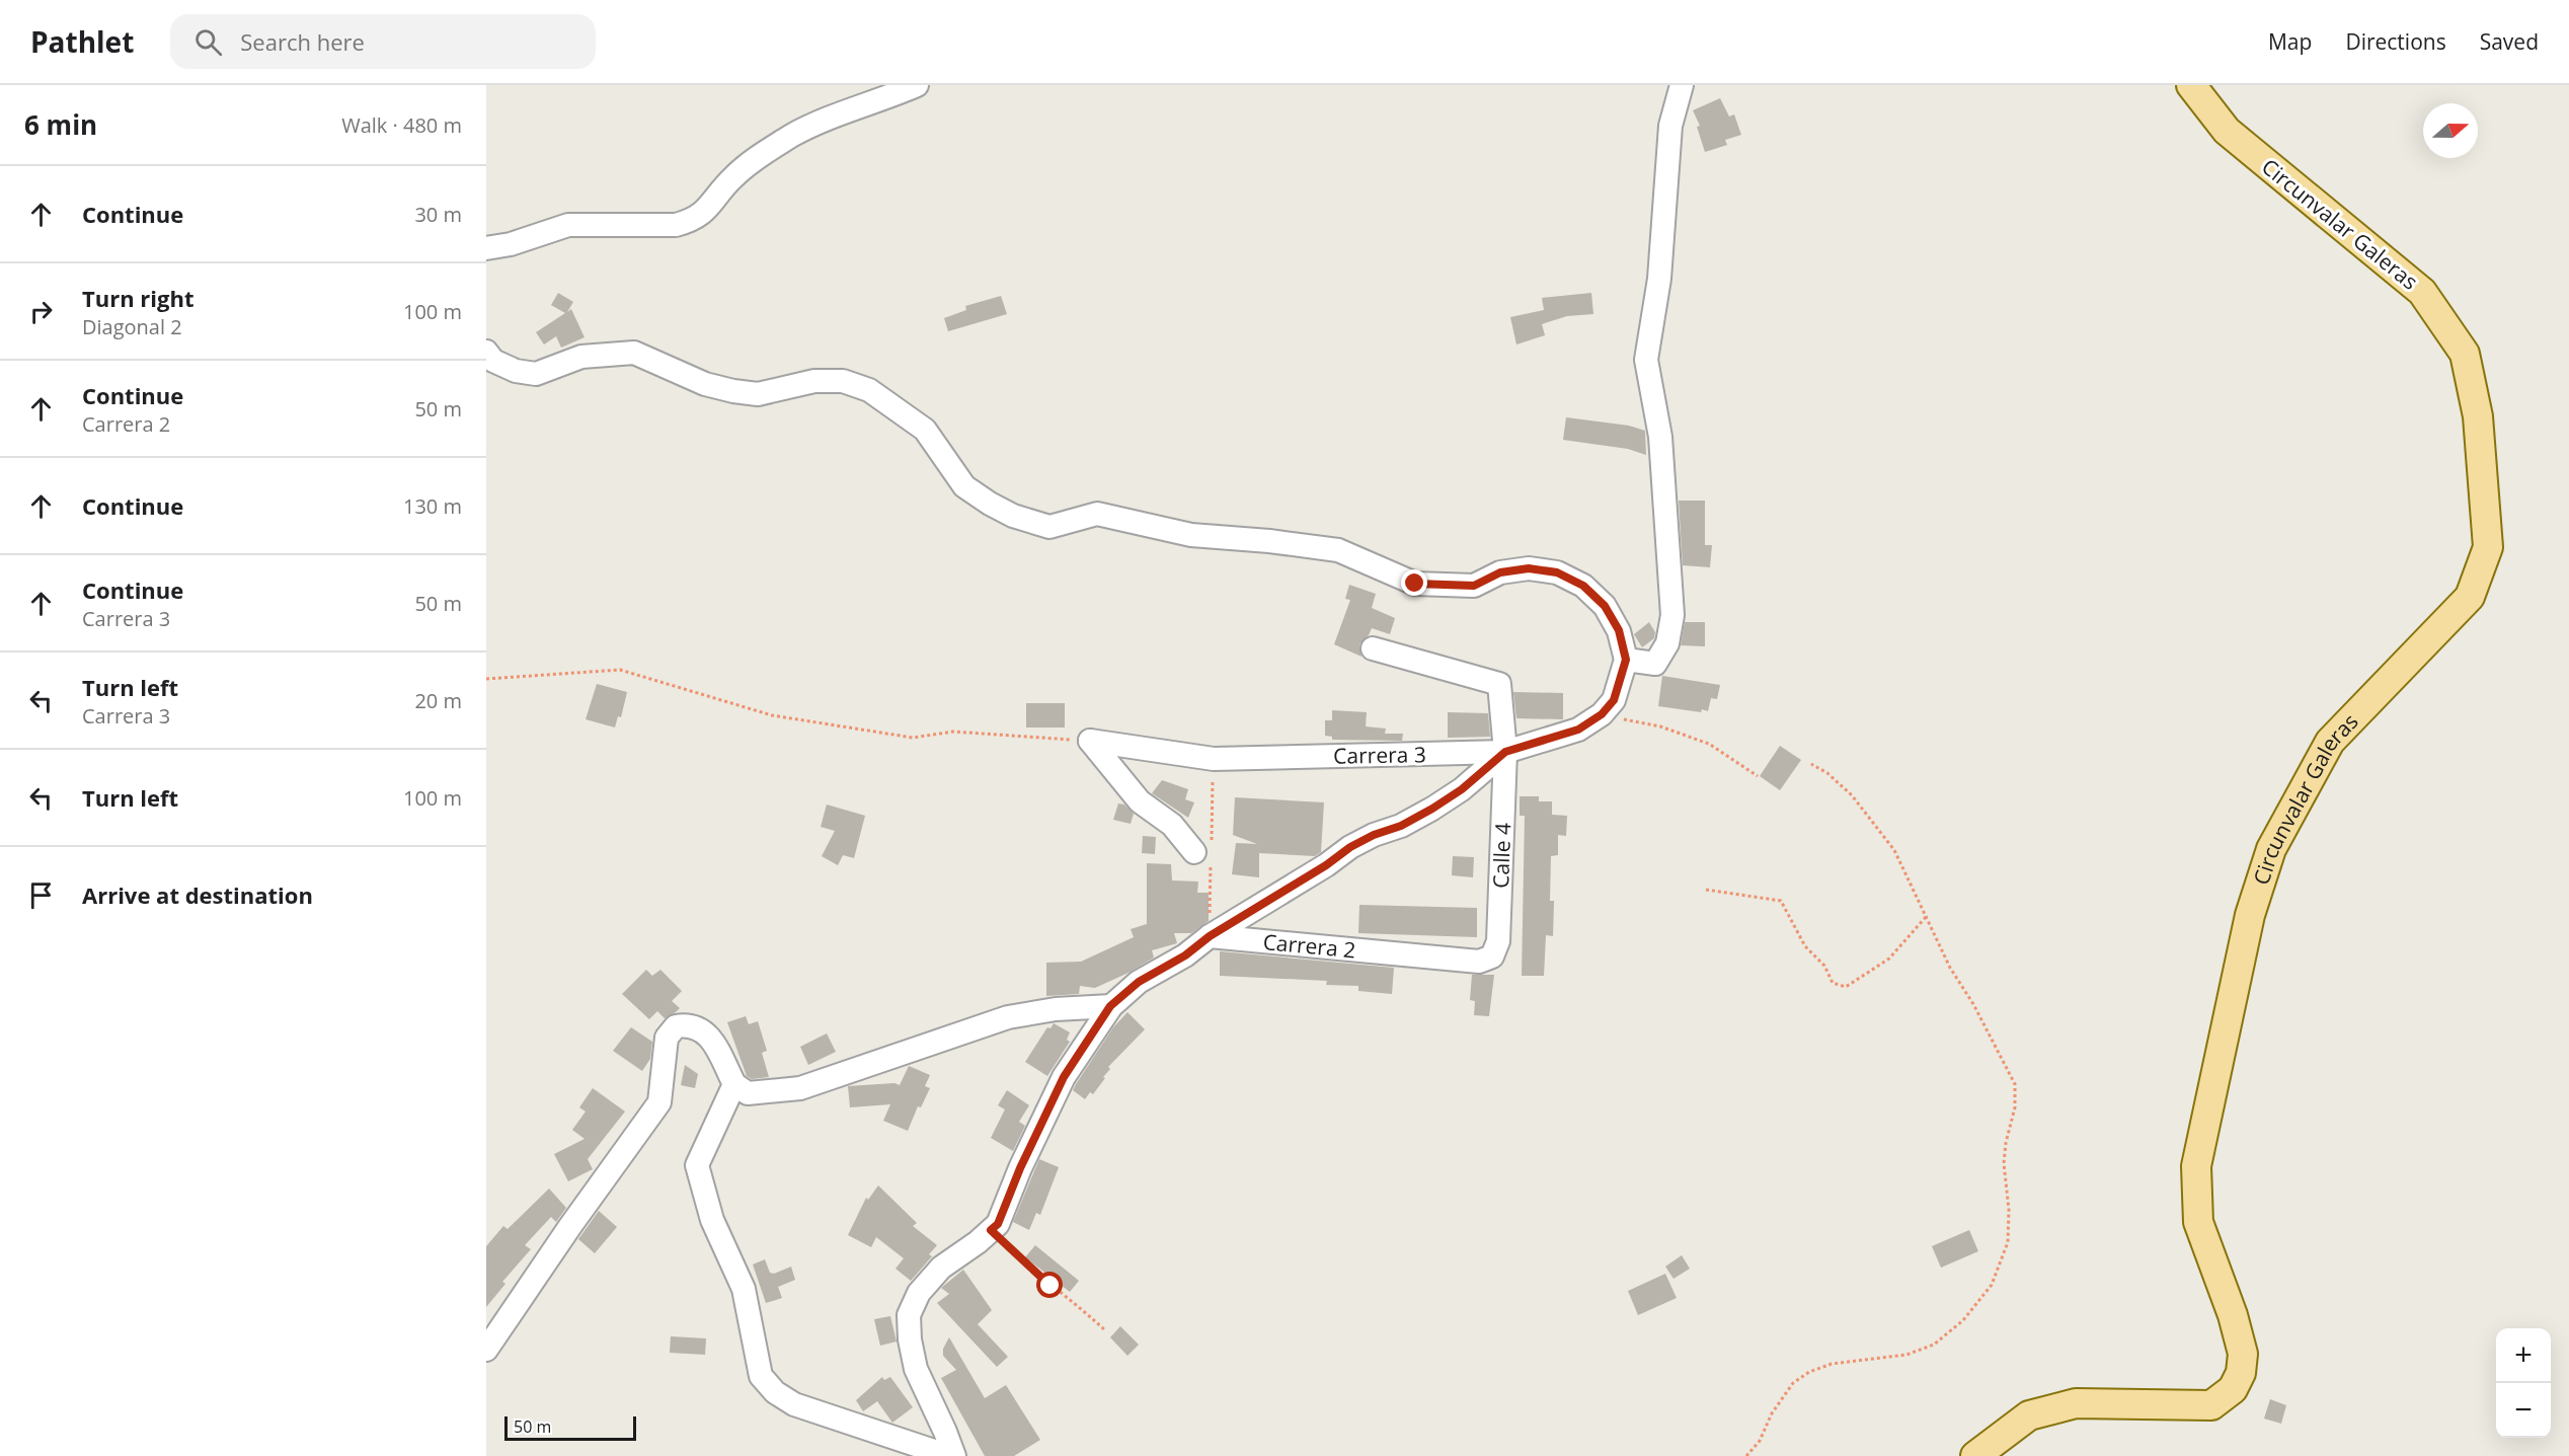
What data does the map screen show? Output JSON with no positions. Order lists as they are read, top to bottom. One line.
{"streets":{"main road":["Circunvalar Galeras"],"street":["Carrera 3","Calle 4","Carrera 2"]},"crossings":[["Carrera 3","Calle 4"],["Calle 4","Carrera 2"]],"scale_bar":"50 m","north":"right","page":{"header":"Pathlet","search":"Search here","nav":["Map","Directions","Saved"],"heading":["6 min","Walk · 480 m"],"list":[["Continue","30 m"],["Turn right","Diagonal 2","100 m"],["Continue","Carrera 2","50 m"],["Continue","130 m"],["Continue","Carrera 3","50 m"],["Turn left","Carrera 3","20 m"],["Turn left","100 m"],"Arrive at destination"],"map_buttons":["+","−"],"scale":"50 m"}}
